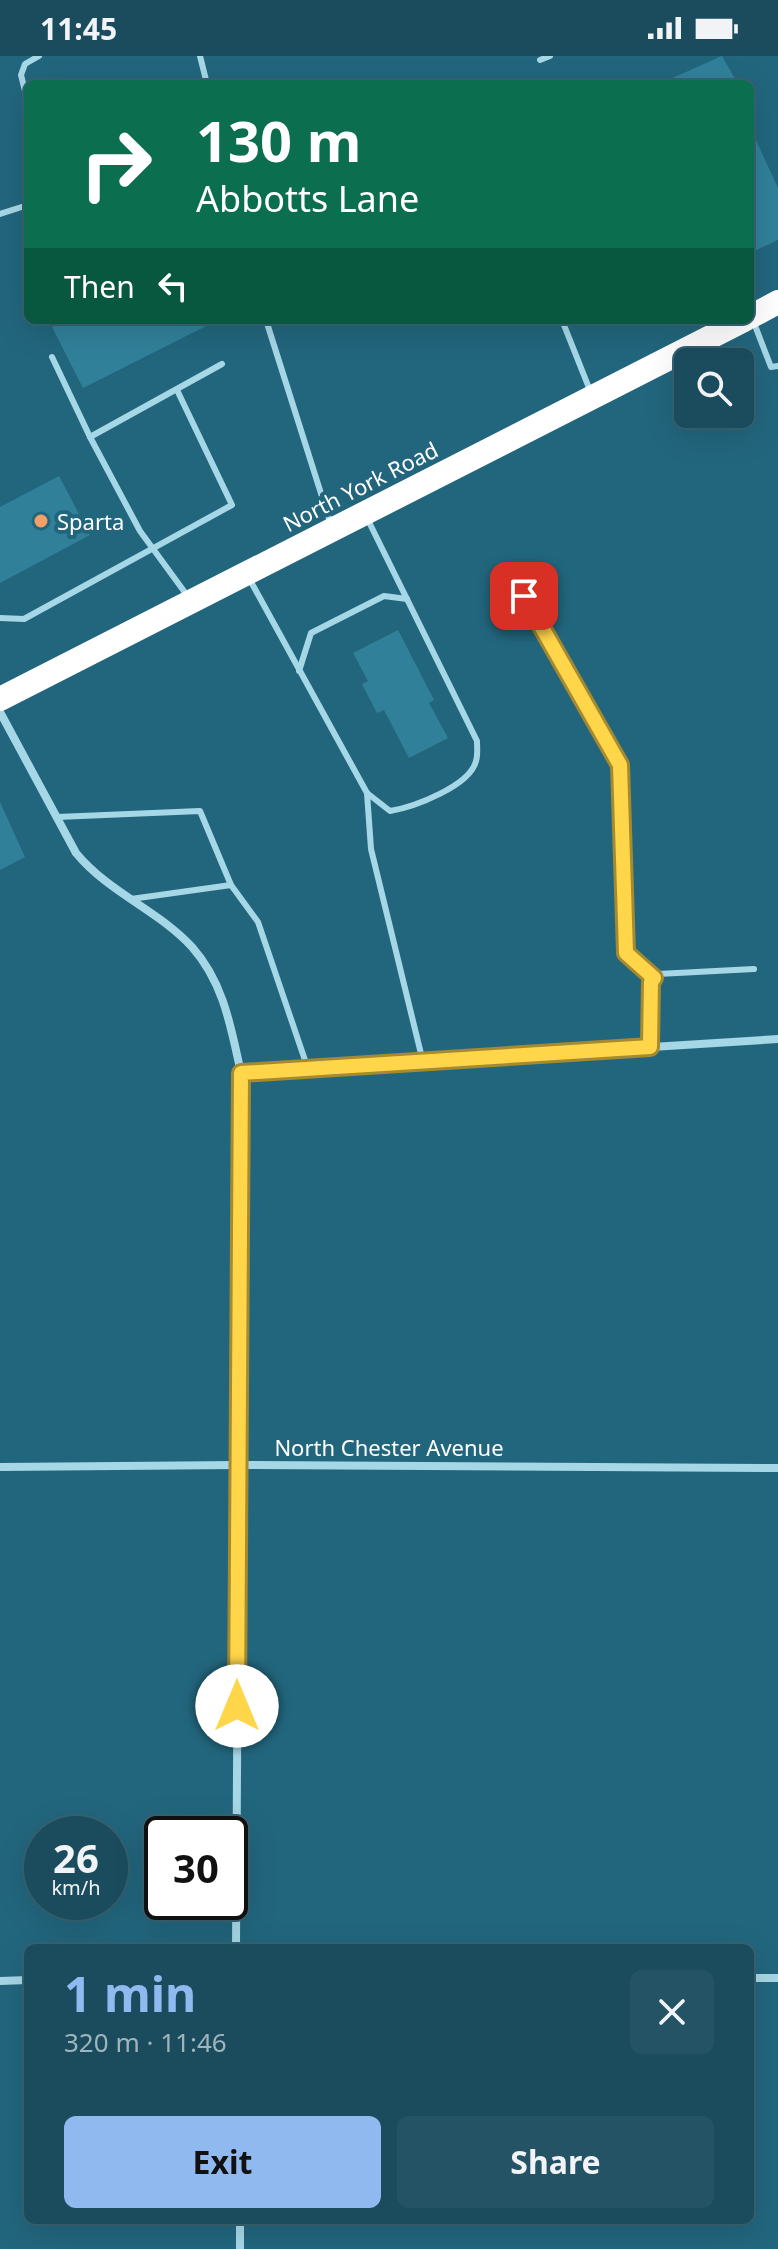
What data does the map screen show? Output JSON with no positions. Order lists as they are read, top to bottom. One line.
{"streets":{"highway":["North York Road"],"street":["North Chester Avenue"]},"places":["Sparta"],"page":{"status":"11:45","turn":["130 m","Abbotts Lane"],"then":"Then","speed":"26 km/h","limit":"30","heading":["1 min","320 m · 11:46"],"buttons":["Exit","Share"]}}
